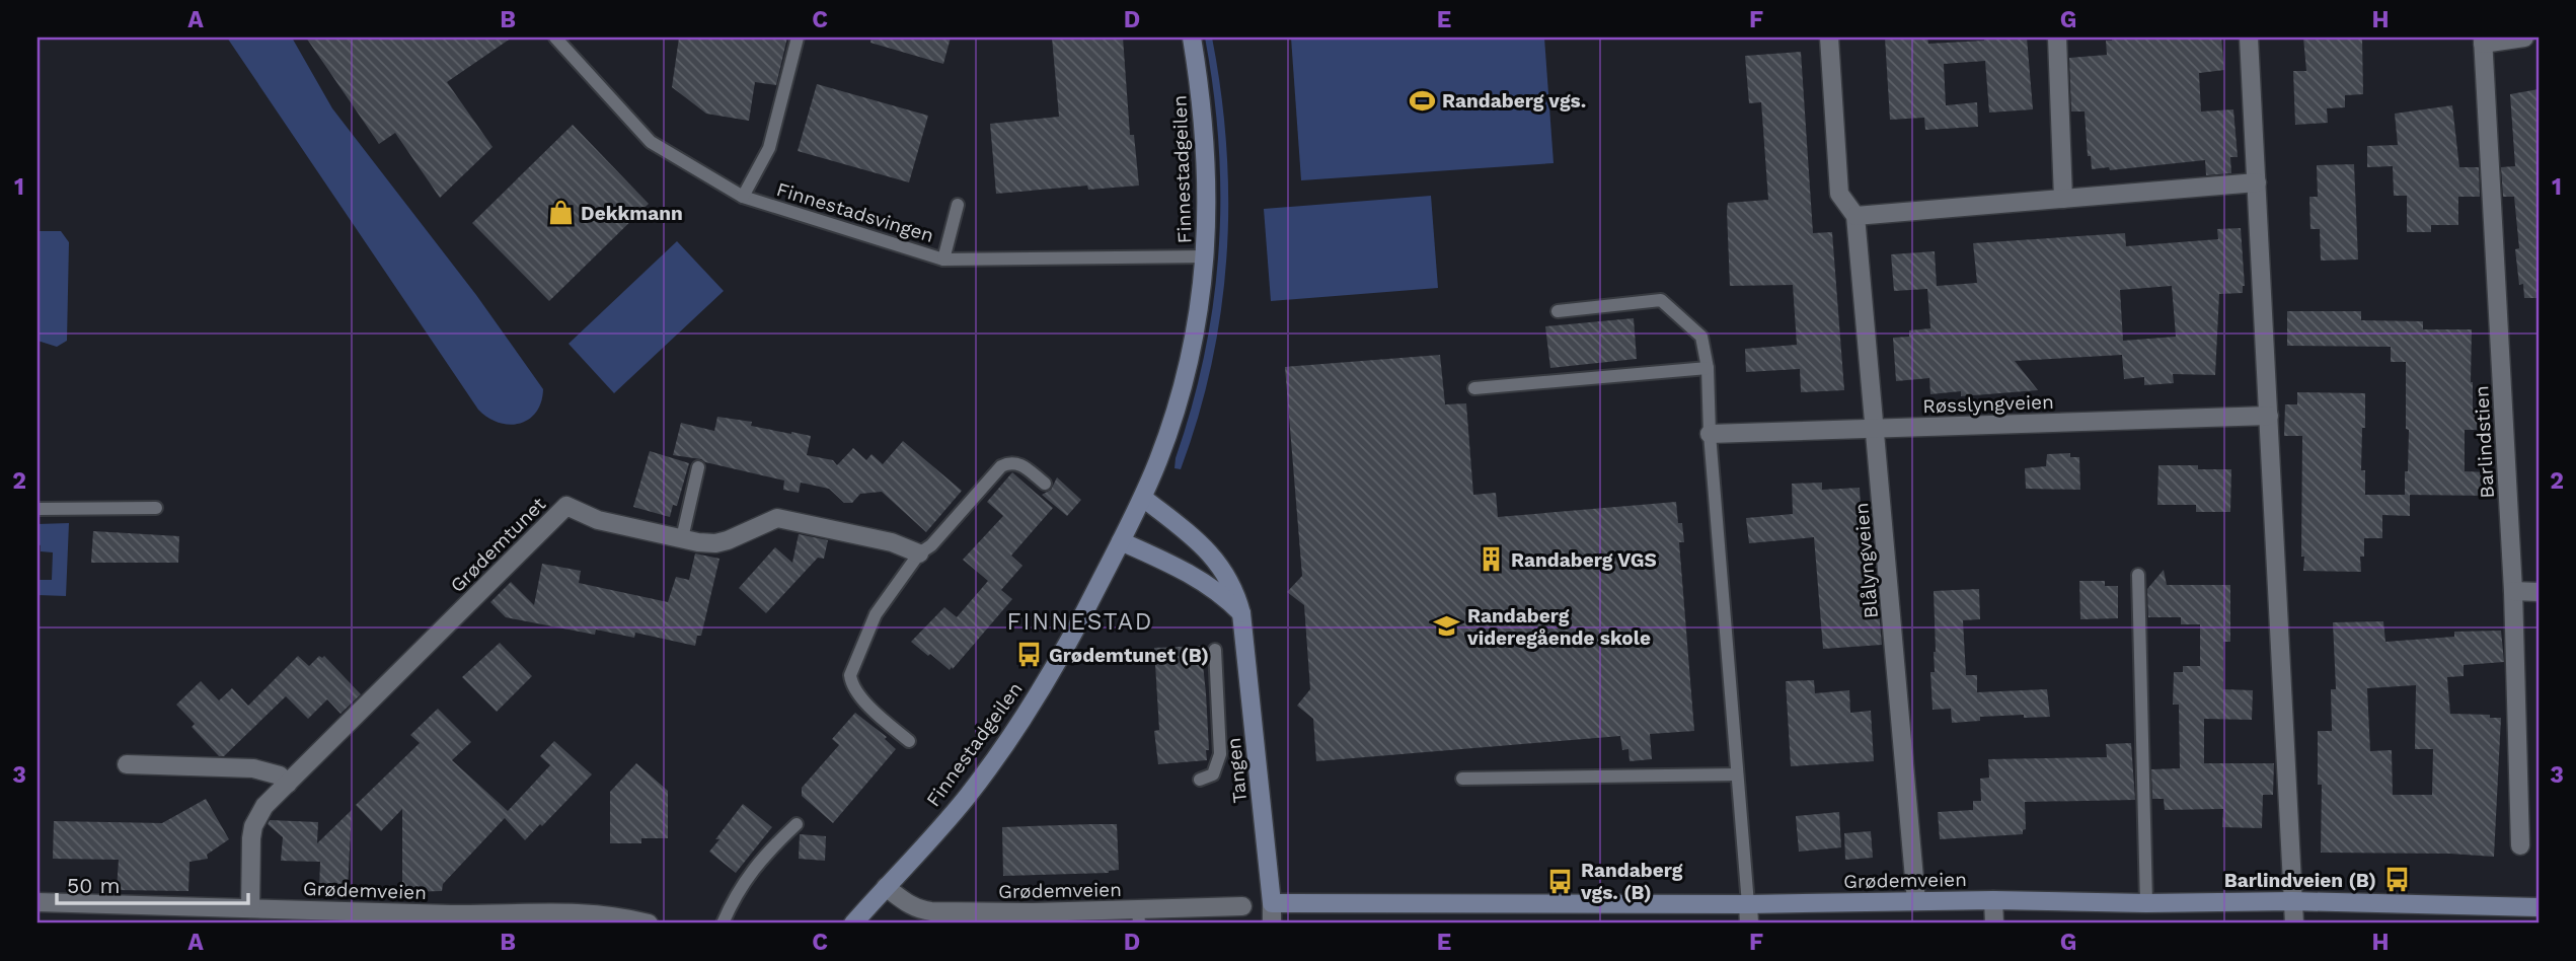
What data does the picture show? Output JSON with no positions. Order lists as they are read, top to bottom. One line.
{"streets":{"main road":["Finnestadgeilen","Tangen","Grødemveien"],"street":["Røsslyngveien","Barlindstien","Grødemtunet","Blålyngveien"],"lane":["Finnestadsvingen"]},"crossings":[["Finnestadgeilen","Finnestadsvingen"],["Finnestadgeilen","Grødemveien"],["Røsslyngveien","Blålyngveien"],["Grødemtunet","Grødemveien"],["Blålyngveien","Grødemveien"],["Tangen","Grødemveien"]],"districts":["FINNESTAD"],"places":{"sports":["Randaberg vgs."],"shop":["Dekkmann"],"building":["Randaberg VGS"],"school or university":["Randaberg videregående skole"],"bus stop":["Grødemtunet (B)","Barlindveien (B)","Randaberg vgs. (B)"]},"scale_bar":"50 m","grid":{"columns":["A","B","C","D","E","F","G","H"],"rows":["1","2","3"]}}
